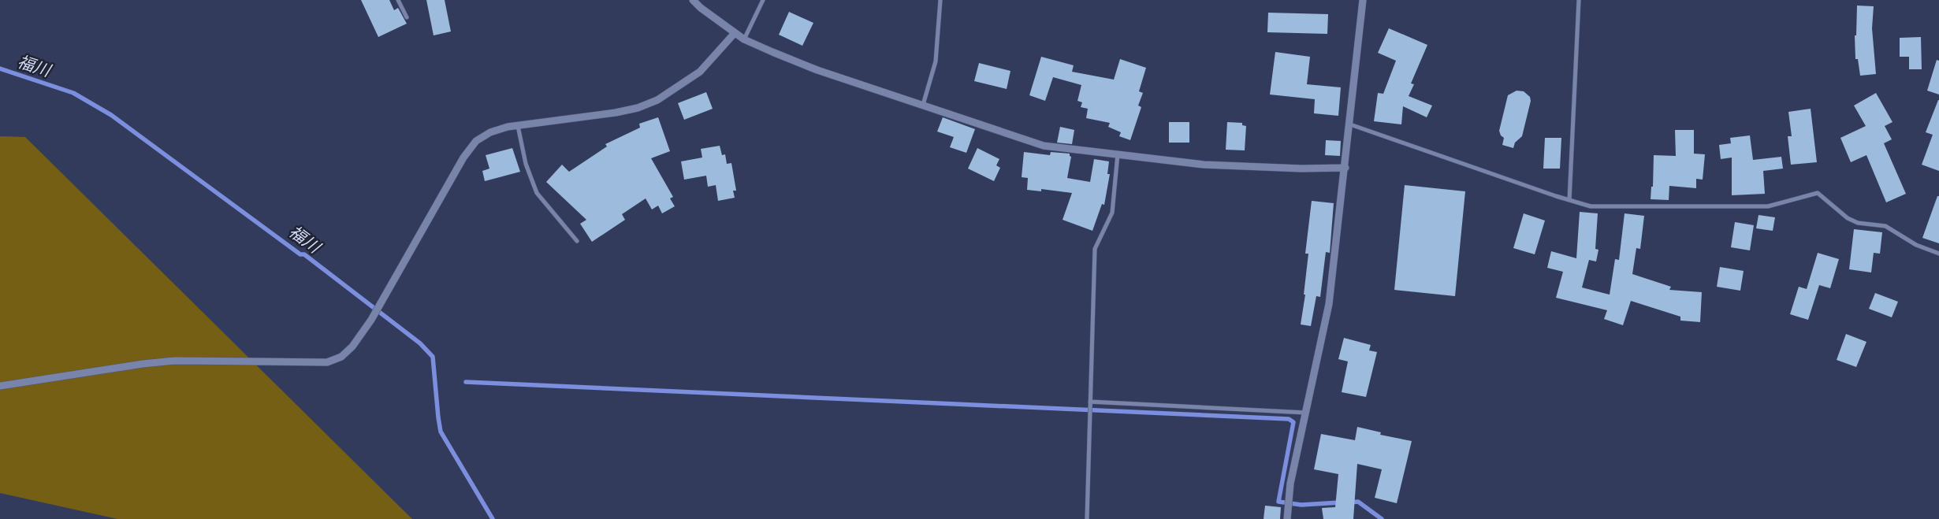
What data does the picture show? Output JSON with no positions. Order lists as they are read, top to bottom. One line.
{"water":["福川"]}
